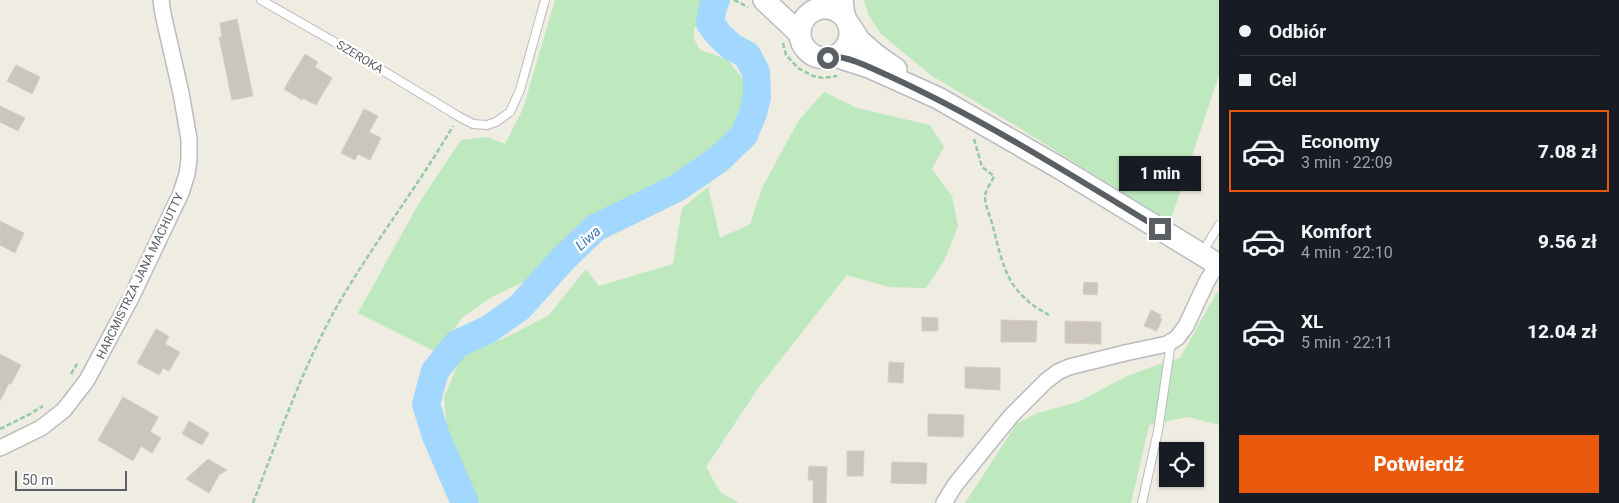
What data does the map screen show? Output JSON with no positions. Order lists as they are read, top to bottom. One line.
{"streets":{"street":["HARCMISTRZA JANA MACHUTTY"],"lane":["SZEROKA"]},"water":["Liwa"],"scale_bar":"50 m","page":{"banner":["Odbiór","Cel"],"list":[{"name":"Economy","note":"3 min · 22:09","value":"7.08 zł"},{"name":"Komfort","note":"4 min · 22:10","value":"9.56 zł"},{"name":"XL","note":"5 min · 22:11","value":"12.04 zł"}],"bubble":"1 min","buttons":"Potwierdź","scale":"50 m"}}
